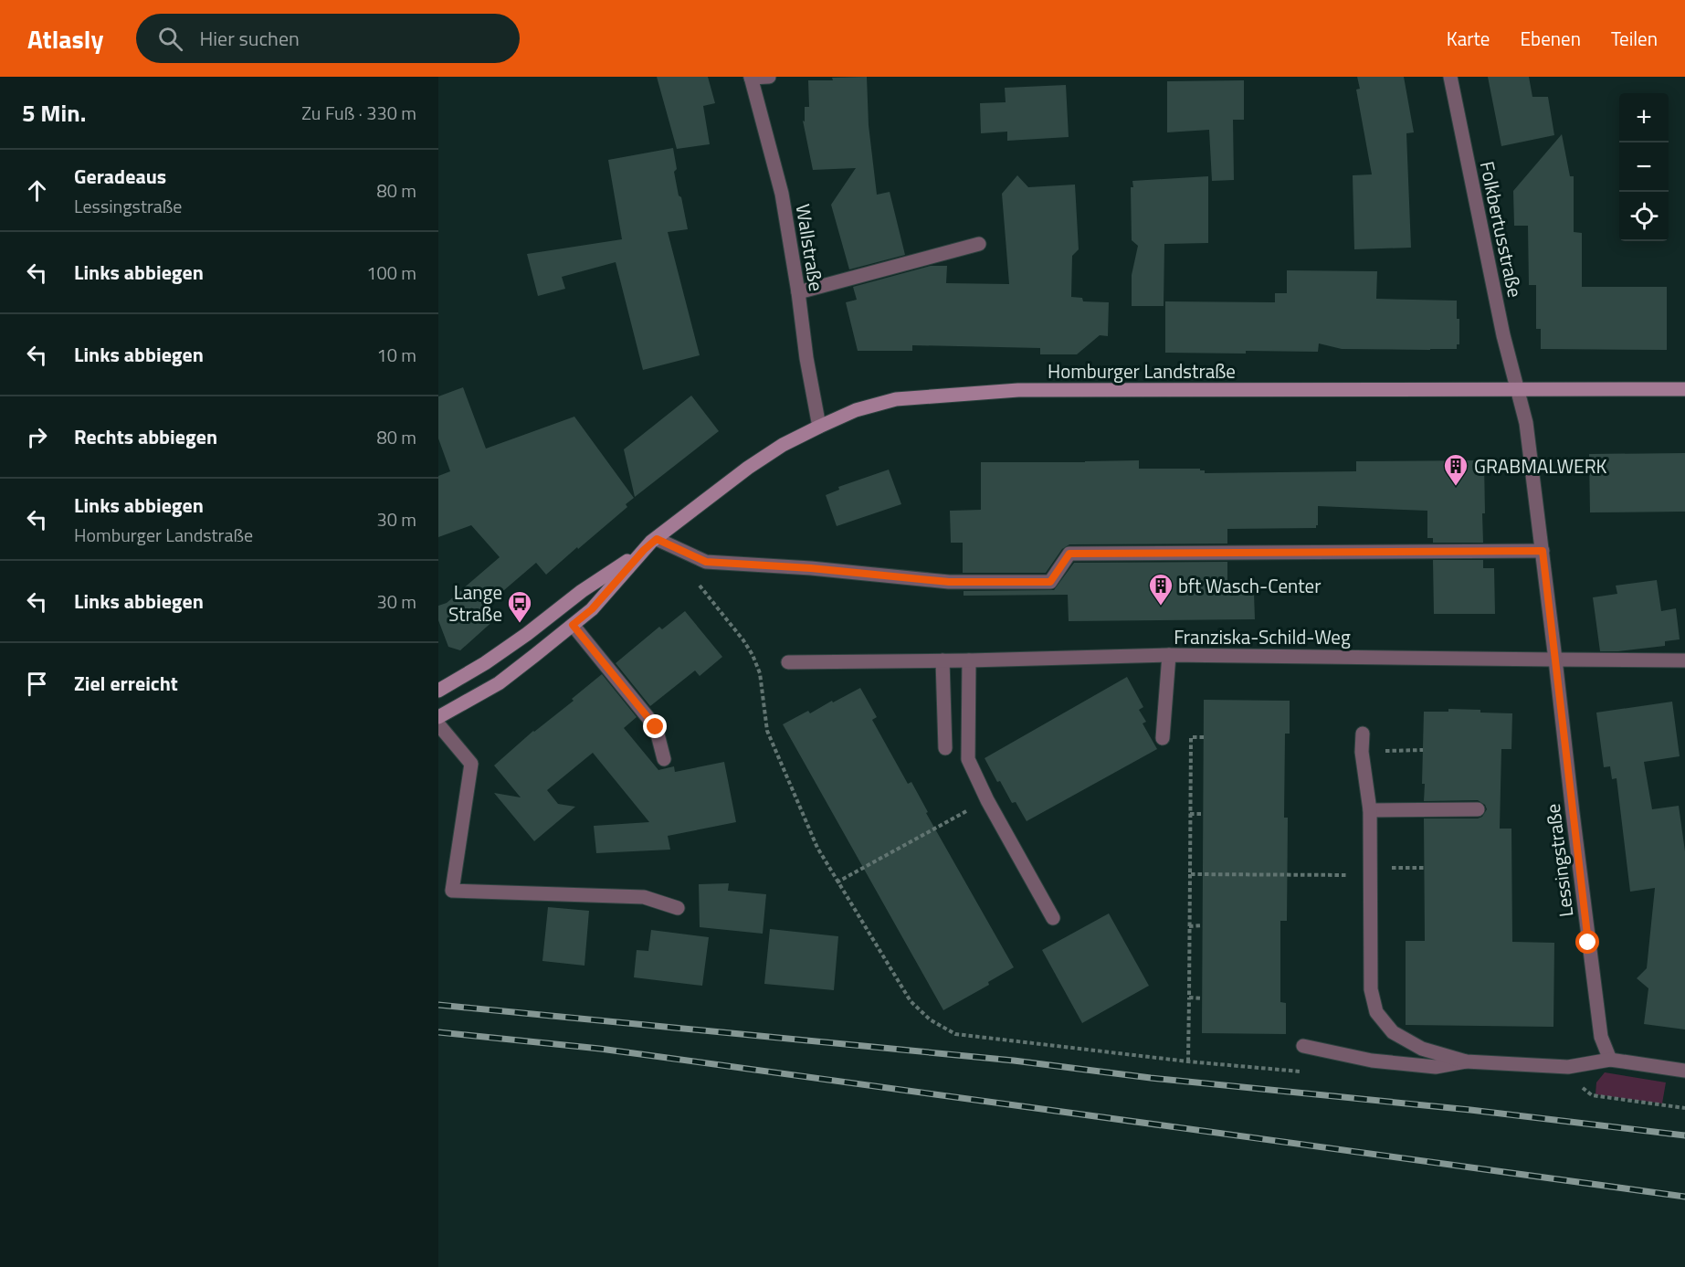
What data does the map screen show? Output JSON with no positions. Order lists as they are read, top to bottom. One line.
{"streets":{"main road":["Homburger Landstraße"],"street":["Folkbertusstraße","Wallstraße","Franziska-Schild-Weg","Lessingstraße"]},"crossings":[["Folkbertusstraße","Homburger Landstraße"],["Folkbertusstraße","Lessingstraße"],["Wallstraße","Homburger Landstraße"],["Homburger Landstraße","Lessingstraße"],["Franziska-Schild-Weg","Lessingstraße"]],"places":{"building":["GRABMALWERK","bft Wasch-Center"],"bus stop":["Lange Straße"]},"page":{"header":"Atlasly","search":"Hier suchen","nav":["Karte","Ebenen","Teilen"],"heading":["5 Min.","Zu Fuß · 330 m"],"map_buttons":["+","−"],"list":[["Geradeaus","Lessingstraße","80 m"],["Links abbiegen","100 m"],["Links abbiegen","10 m"],["Rechts abbiegen","80 m"],["Links abbiegen","Homburger Landstraße","30 m"],["Links abbiegen","30 m"],"Ziel erreicht"]}}
